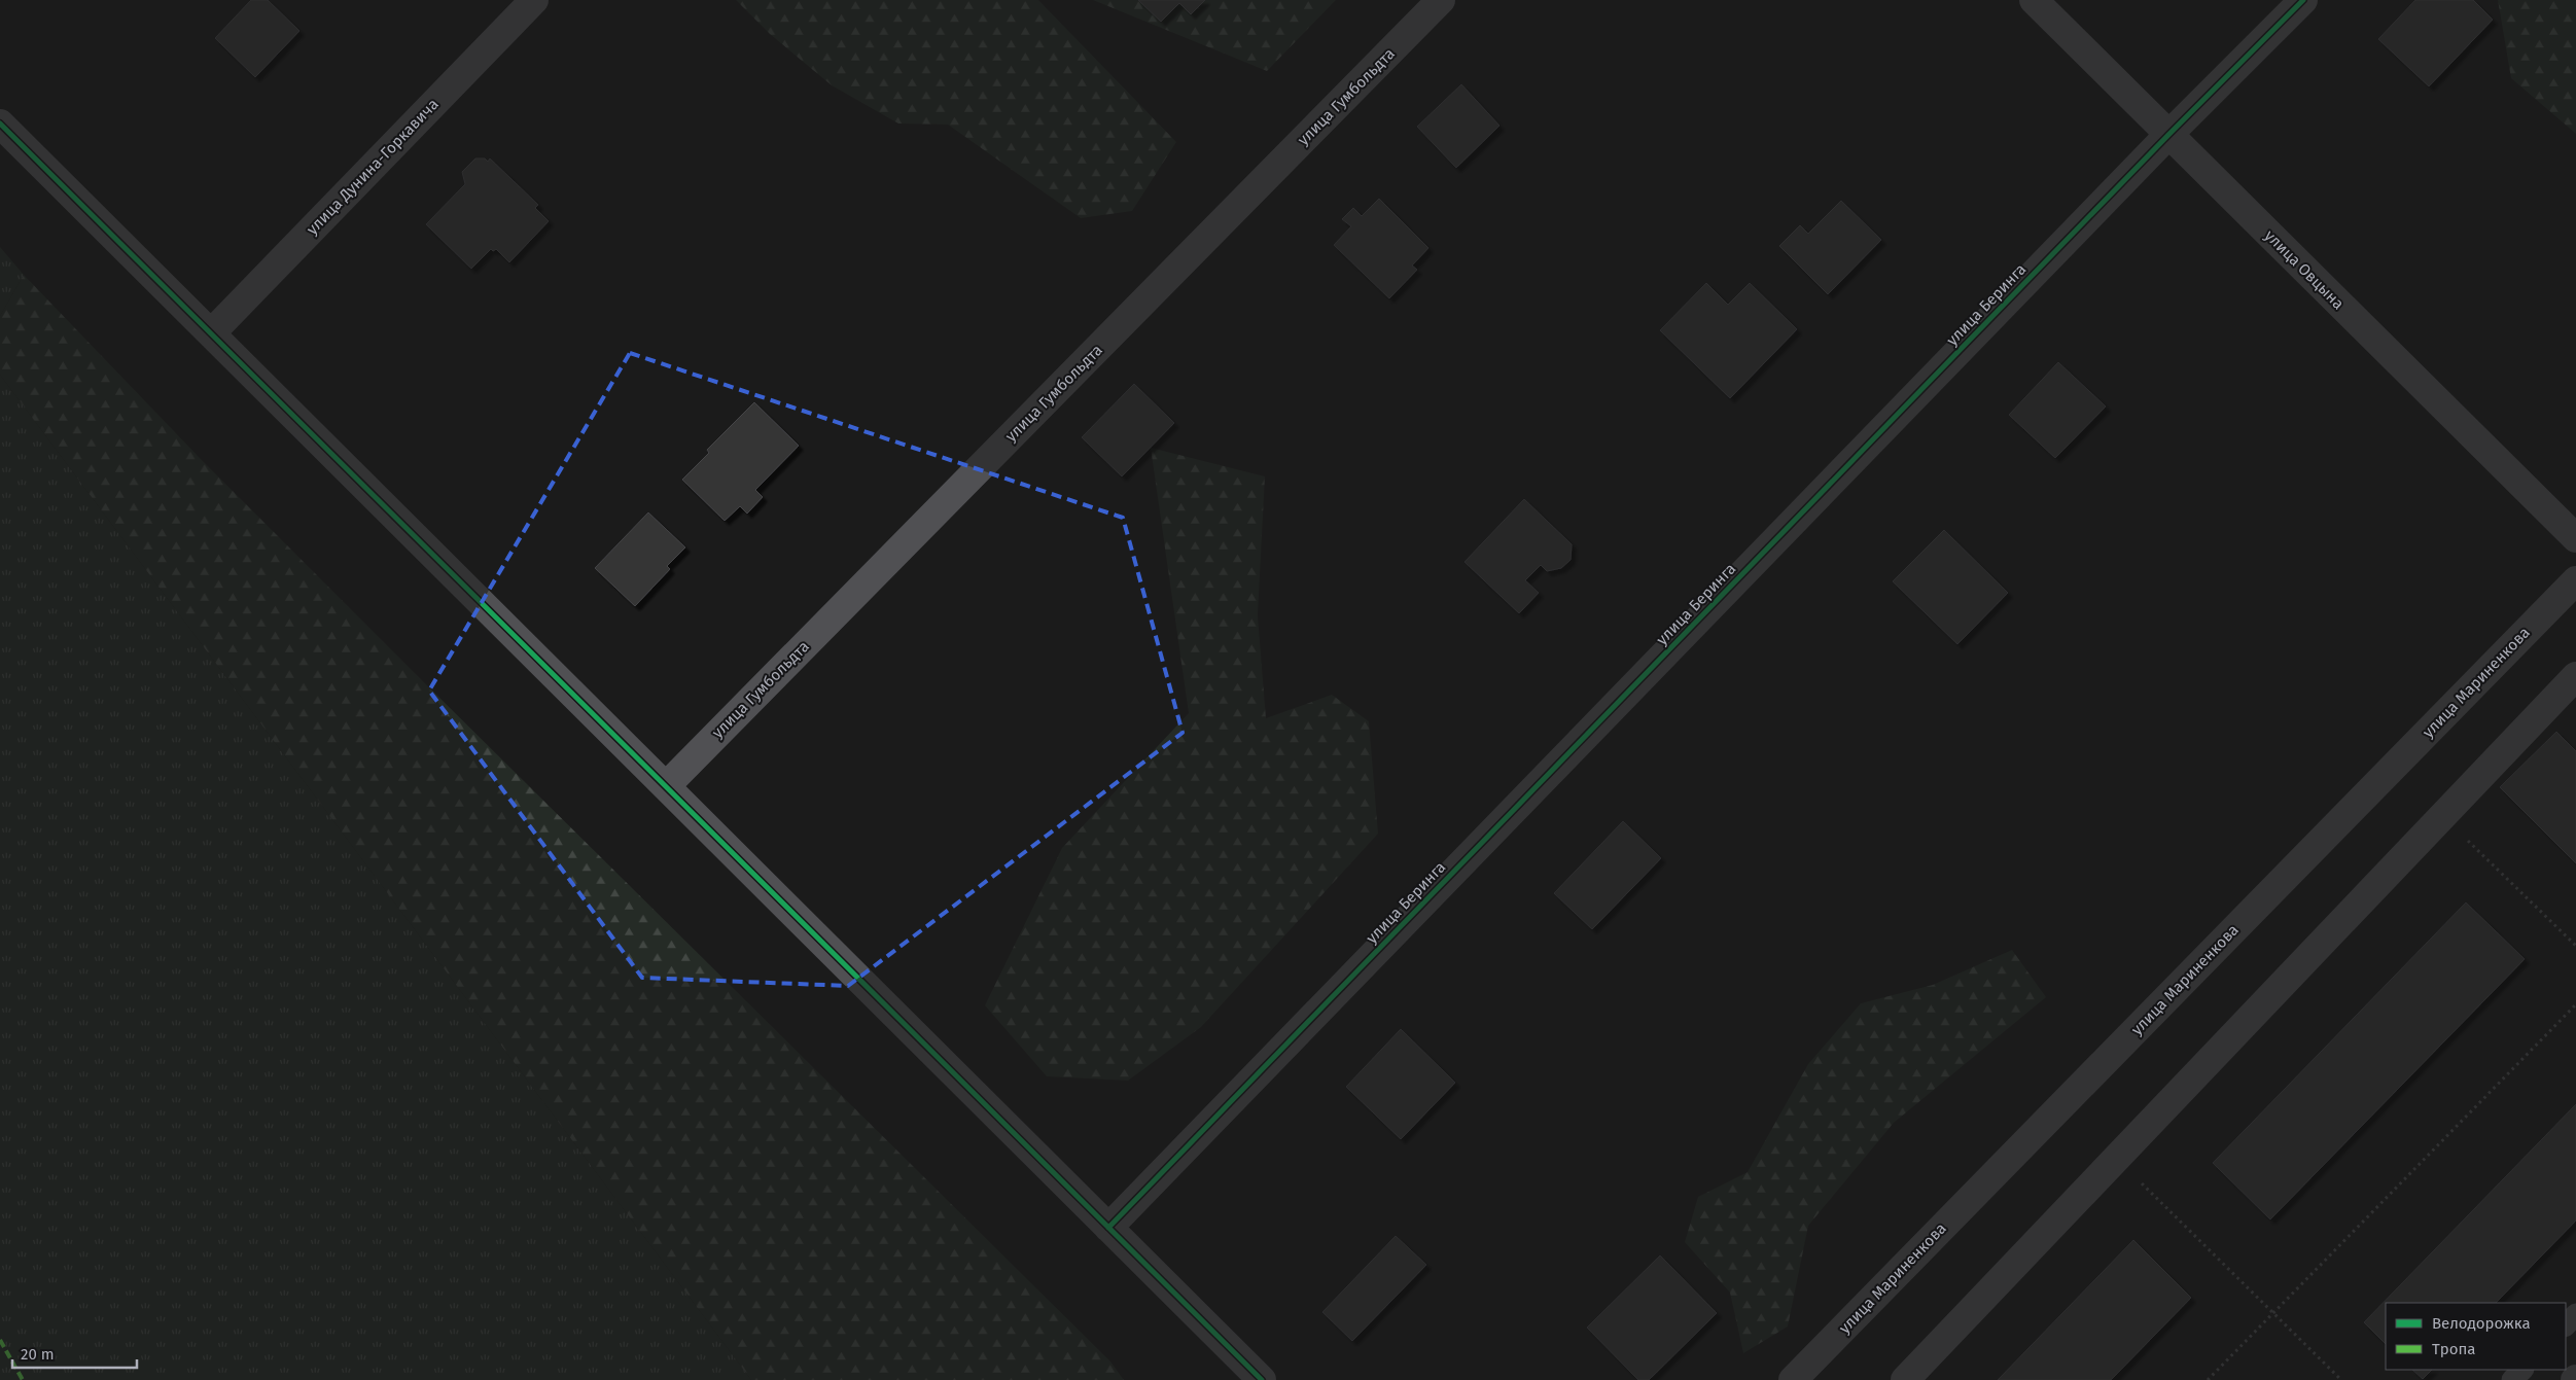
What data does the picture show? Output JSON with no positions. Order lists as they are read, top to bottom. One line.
{"streets":{"street":["улица Гумбольдта","улица Дунина-Горкавича","улица Овцына","улица Беринга","улица Мариненкова"]},"crossings":[["улица Овцына","улица Беринга"]],"legend":["Велодорожка","Тропа"],"scale_bar":"20 m"}
